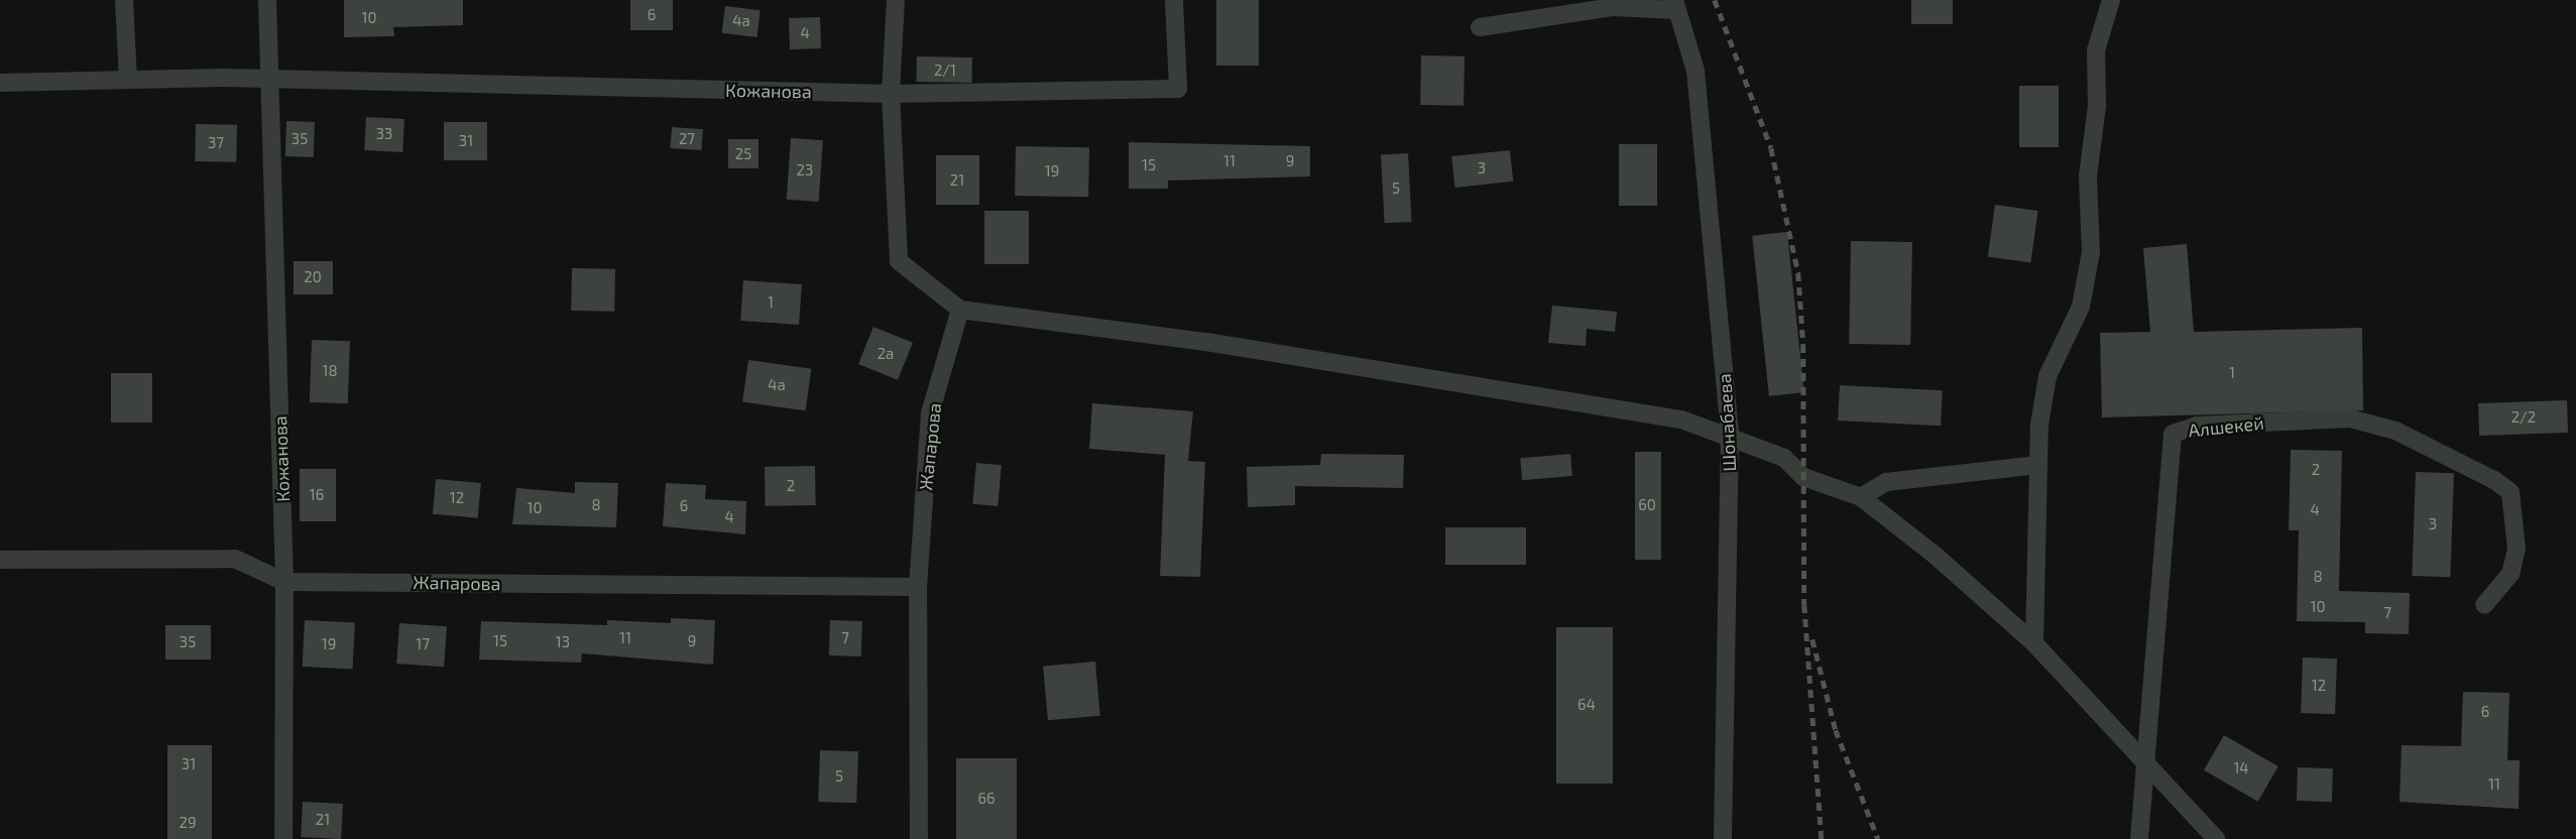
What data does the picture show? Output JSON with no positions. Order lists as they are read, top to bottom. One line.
{"streets":{"street":["Кожанова","Шонабаева","Алшекей","Жапарова"]},"crossings":[["Кожанова","Жапарова"]],"house_numbers":["6","10","4а","4","2/1","33","35","27","31","37","25","11","9","15","3","23","19","21","5","20","1","2а","18","1","4а","2/2","2","2","16","12","8","60","6","10","4","4","3","8","10","7","11","7","15","9","35","13","19","17","12","64","6","31","14","5","11","66","21","29"]}
